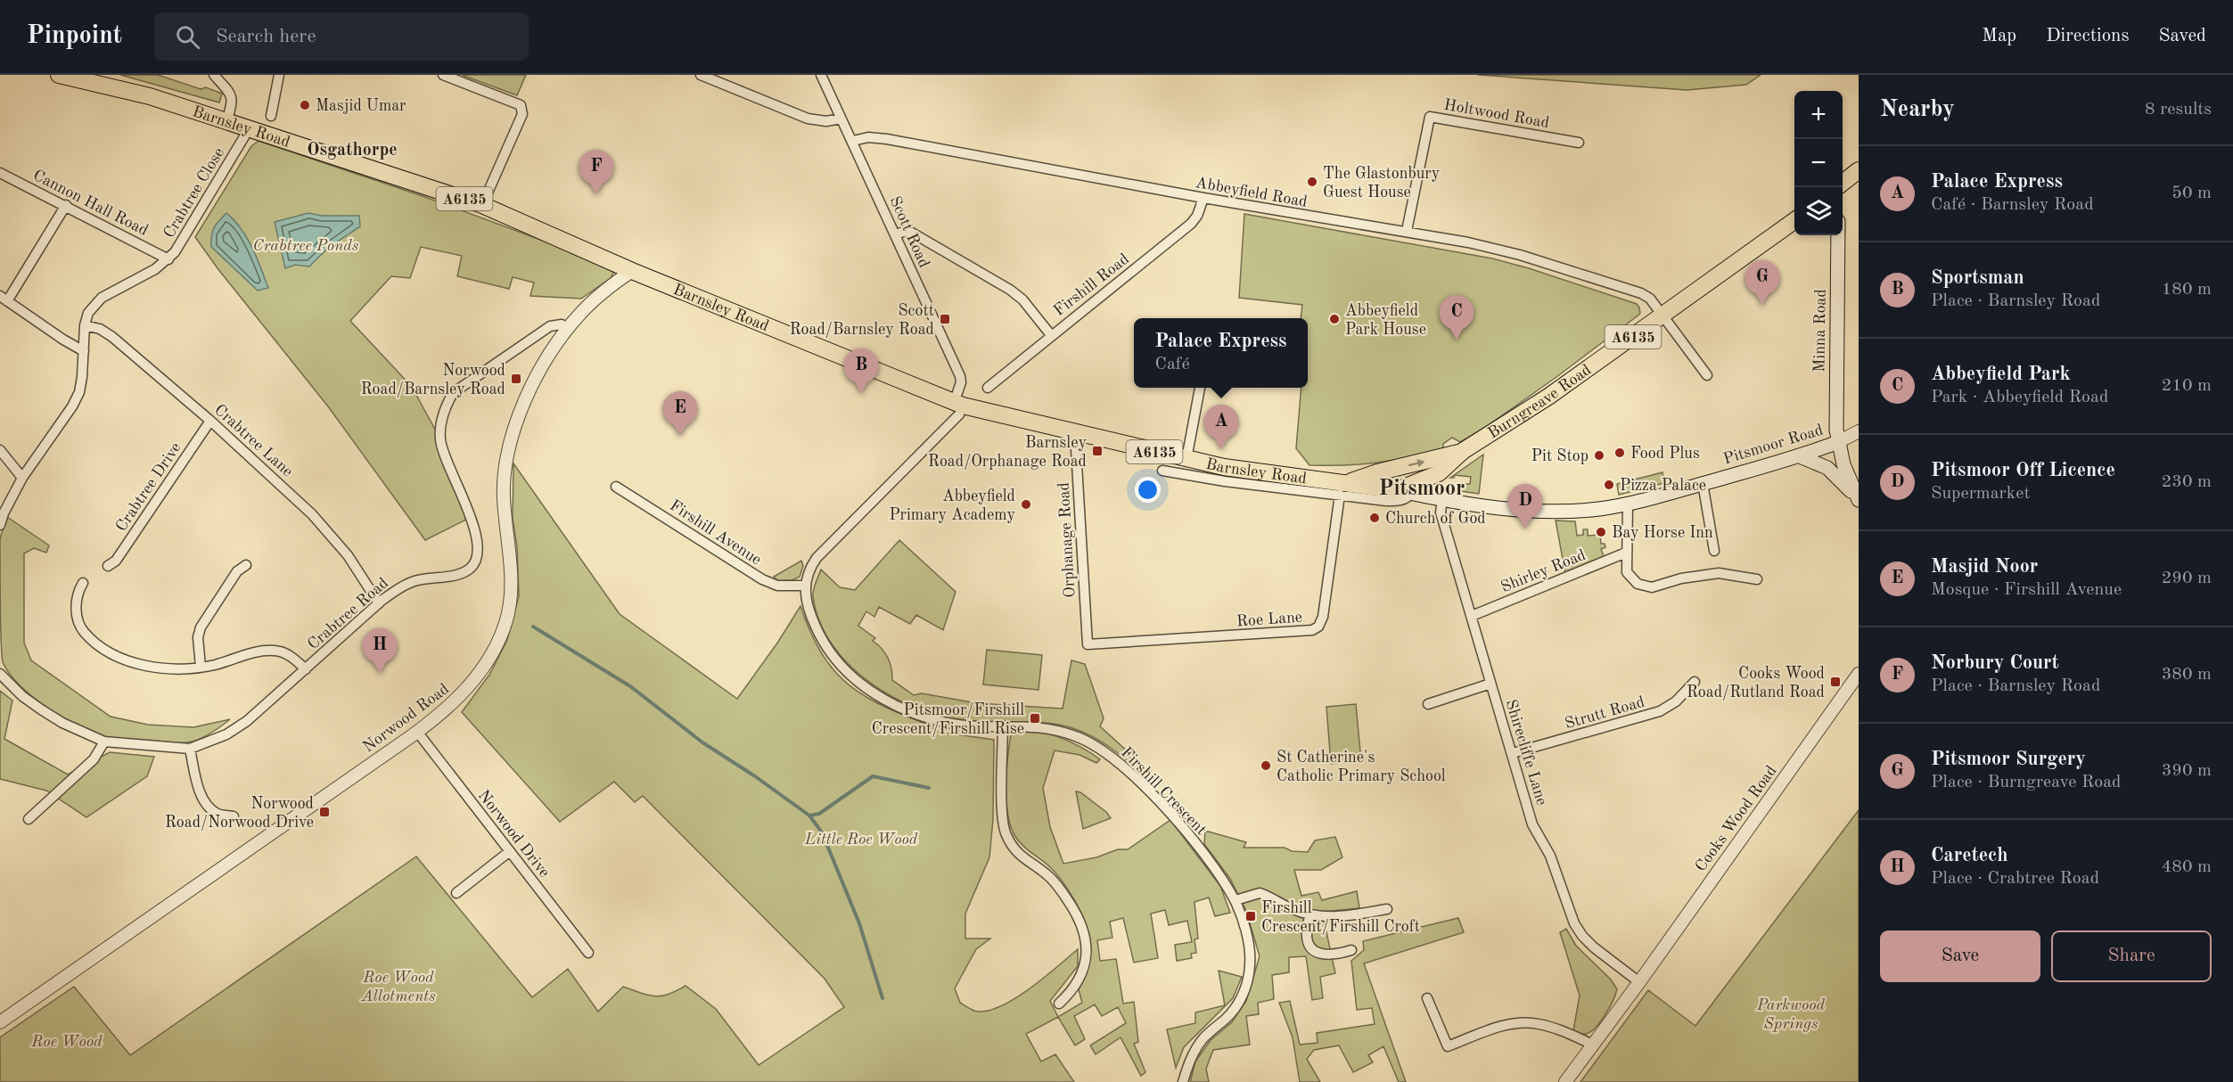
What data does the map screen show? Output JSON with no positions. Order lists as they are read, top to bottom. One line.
{"streets":{"main road":["Barnsley Road","A6135","Minna Road","Burngreave Road","Pitsmoor Road"],"street":["Holtwood Road","Abbeyfield Road","Crabtree Close","Cannon Hall Road","Scott Road","Firshill Road","Crabtree Lane","Crabtree Drive","Firshill Avenue","Orphanage Road","Shirley Road","Crabtree Road","Roe Lane","Strutt Road","Norwood Road","Shirecliffe Lane","Firshill Crescent","Cooks Wood Road","Norwood Drive"]},"crossings":[["Holtwood Road","Abbeyfield Road"],["Barnsley Road","Crabtree Close"],["Barnsley Road","Scott Road"],["Barnsley Road","Burngreave Road"],["Barnsley Road","Pitsmoor Road"],["Barnsley Road","Orphanage Road"],["Barnsley Road","Roe Lane"],["Barnsley Road","Norwood Road"],["Barnsley Road","Firshill Crescent"],["Abbeyfield Road","Scott Road"],["Abbeyfield Road","Firshill Road"],["Abbeyfield Road","Burngreave Road"],["Crabtree Close","Cannon Hall Road"],["Crabtree Close","Crabtree Lane"],["Scott Road","Firshill Crescent"],["Minna Road","Pitsmoor Road"],["Burngreave Road","Pitsmoor Road"],["Burngreave Road","Roe Lane"],["Crabtree Lane","Crabtree Drive"],["Crabtree Lane","Crabtree Road"],["Pitsmoor Road","Shirecliffe Lane"],["Firshill Avenue","Firshill Crescent"],["Orphanage Road","Roe Lane"],["Shirley Road","Shirecliffe Lane"],["Crabtree Road","Norwood Road"],["Strutt Road","Shirecliffe Lane"],["Norwood Road","Norwood Drive"],["Shirecliffe Lane","Cooks Wood Road"]],"districts":["Osgathorpe","Pitsmoor"],"parks":["Crabtree Ponds","Little Roe Wood","Roe Wood Allotments","Parkwood Springs","Roe Wood"],"places":{"other":["Masjid Umar","The Glastonbury Guest House","Abbeyfield Park House","Food Plus","Pit Stop","Pizza Palace","Abbeyfield Primary Academy","Church of God","Bay Horse Inn","St Catherine's Catholic Primary School"],"transit":["Scott Road/Barnsley Road","Norwood Road/Barnsley Road","Barnsley Road/Orphanage Road","Cooks Wood Road/Rutland Road","Pitsmoor/Firshill Crescent/Firshill Rise","Norwood Road/Norwood Drive","Firshill Crescent/Firshill Croft"]},"page":{"header":"Pinpoint","search":"Search here","nav":["Map","Directions","Saved"],"heading":["Nearby","8 results"],"map_buttons":["+","−"],"list":[{"mark":"A","name":"Palace Express","note":"Café · Barnsley Road","value":"50 m"},{"mark":"B","name":"Sportsman","note":"Place · Barnsley Road","value":"180 m"},{"mark":"C","name":"Abbeyfield Park","note":"Park · Abbeyfield Road","value":"210 m"},{"mark":"D","name":"Pitsmoor Off Licence","note":"Supermarket","value":"230 m"},{"mark":"E","name":"Masjid Noor","note":"Mosque · Firshill Avenue","value":"290 m"},{"mark":"F","name":"Norbury Court","note":"Place · Barnsley Road","value":"380 m"},{"mark":"G","name":"Pitsmoor Surgery","note":"Place · Burngreave Road","value":"390 m"},{"mark":"H","name":"Caretech","note":"Place · Crabtree Road","value":"480 m"}],"pins":["F","G","C","B","E","A","D","H"],"popup":["Palace Express","Café"],"buttons":["Save","Share"]}}
